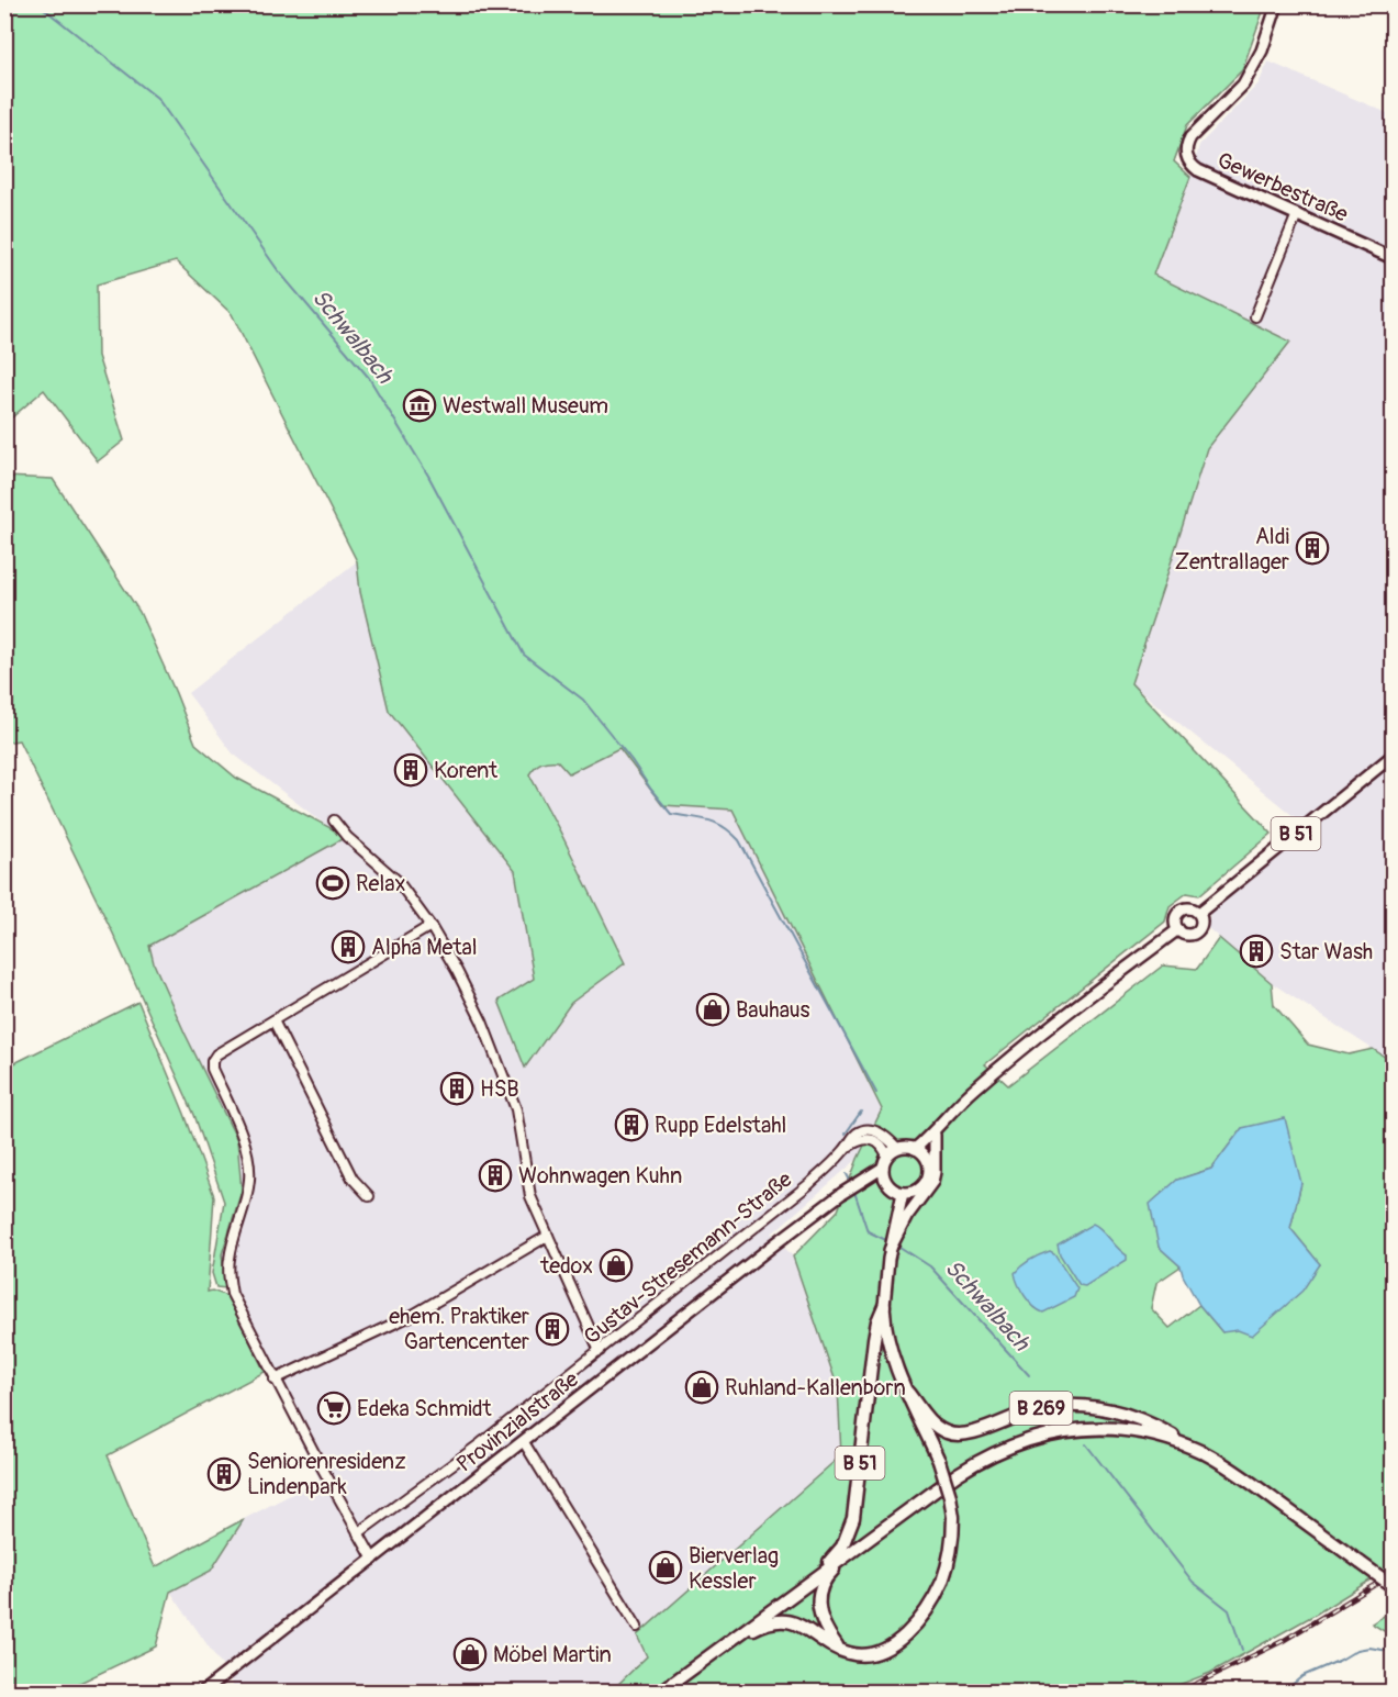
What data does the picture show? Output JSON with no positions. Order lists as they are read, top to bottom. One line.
{"streets":{"highway":["B 51","B 269"],"main road":["Gewerbestraße","Provinzialstraße"],"street":["Gustav-Stresemann-Straße"]},"crossings":[["B 51","Gustav-Stresemann-Straße"],["B 51","B 269"],["B 51","Provinzialstraße"],["Gustav-Stresemann-Straße","Provinzialstraße"]],"water":["Schwalbach"],"places":{"museum":["Westwall Museum"],"building":["Aldi Zentrallager","Korent","Alpha Metal","Star Wash","HSB","Rupp Edelstahl","Wohnwagen Kuhn","ehem. Praktiker Gartencenter","Seniorenresidenz Lindenpark"],"sports":["Relax"],"shop":["Bauhaus","tedox","Ruhland-Kallenborn","Bierverlag Kessler","Möbel Martin"],"supermarket":["Edeka Schmidt"]}}
